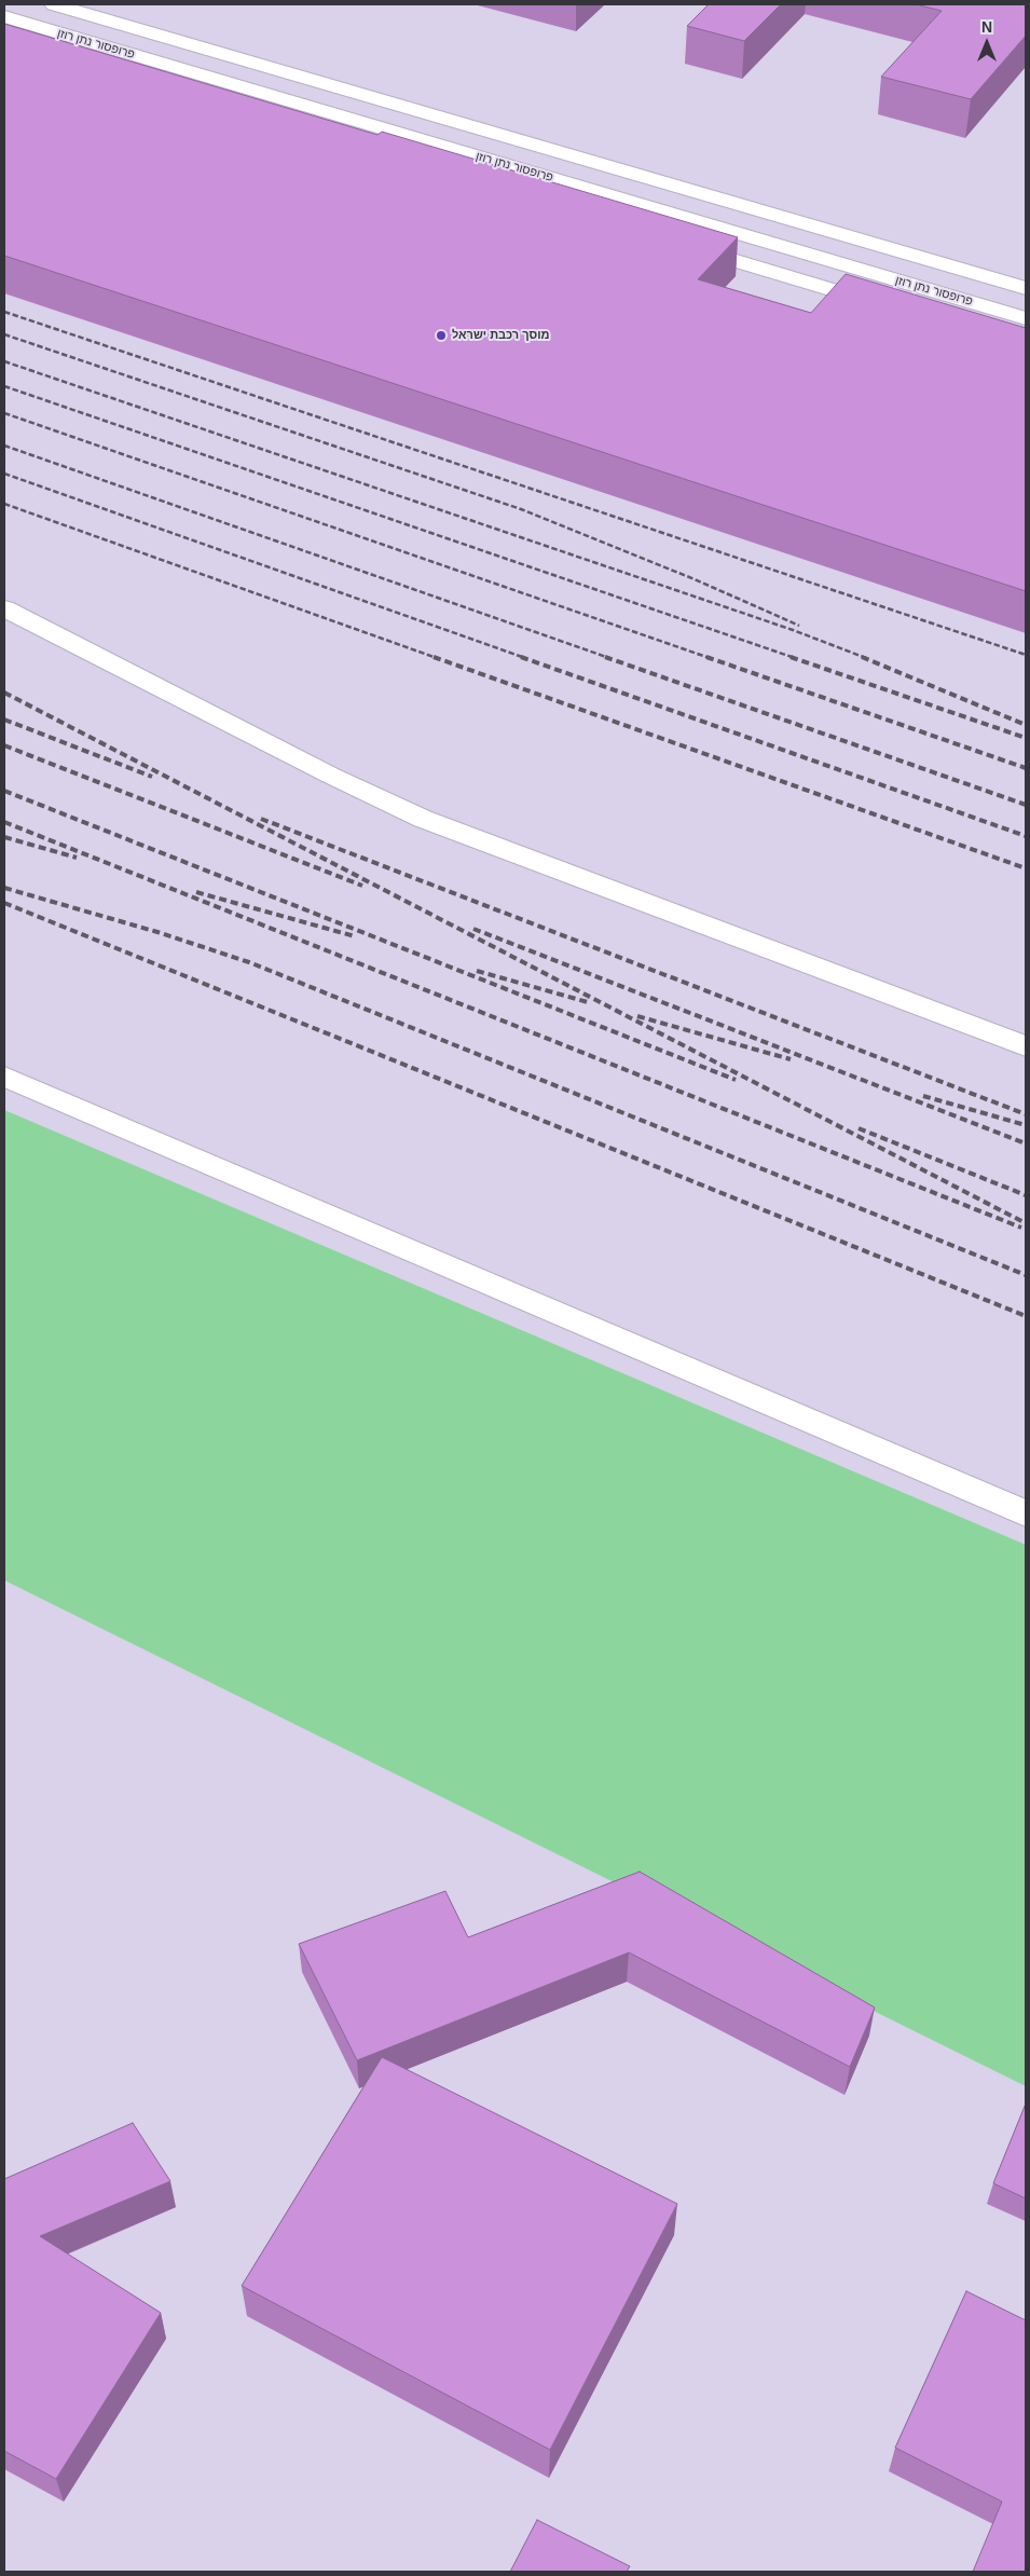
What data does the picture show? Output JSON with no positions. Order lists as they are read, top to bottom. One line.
{"streets":{"street":["פרופסור נתן רוזן"]},"places":["מוסך רכבת ישראל"],"north":"top"}
